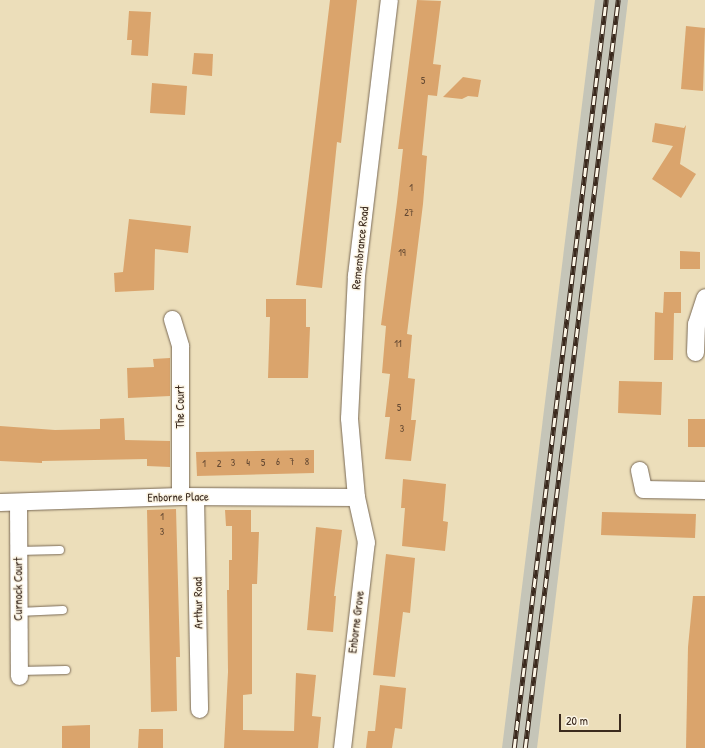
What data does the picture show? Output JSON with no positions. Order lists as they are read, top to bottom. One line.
{"streets":{"street":["Remembrance Road","The Court","Enborne Place","Curnock Court","Arthur Road","Enborne Grove"]},"crossings":[["Remembrance Road","Enborne Place"],["Remembrance Road","Enborne Grove"],["The Court","Enborne Place"],["The Court","Arthur Road"],["Enborne Place","Curnock Court"],["Enborne Place","Arthur Road"],["Enborne Place","Enborne Grove"]],"house_numbers":["5","1","27","19","11","5","3","6","7","8","3","4","5","1","2","1","3"],"scale_bar":"20 m"}
